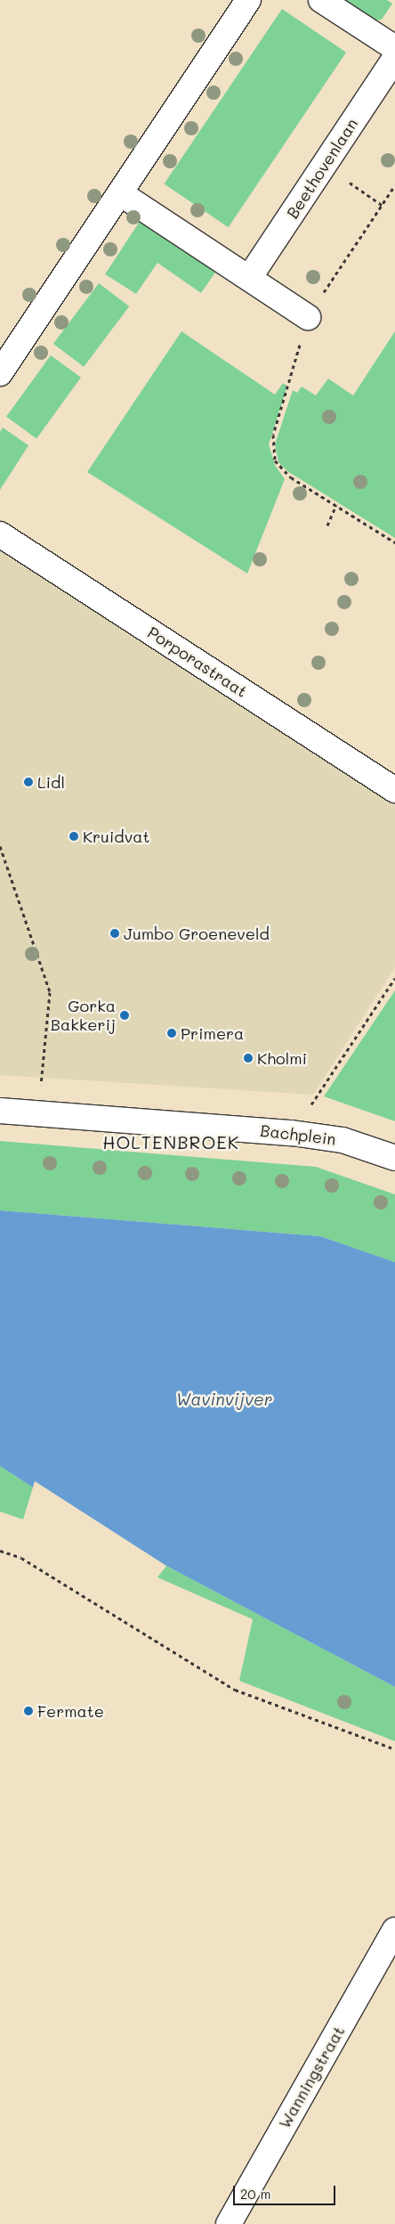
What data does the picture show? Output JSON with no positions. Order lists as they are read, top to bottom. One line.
{"streets":{"street":["Beethovenlaan","Porporastraat","Bachplein","Wanningstraat"]},"districts":["HOLTENBROEK"],"water":["Wavinvijver"],"places":["Lidl","Kruidvat","Jumbo Groeneveld","Gorka Bakkerij","Primera","Kholmi","Fermate"],"scale_bar":"20 m"}
